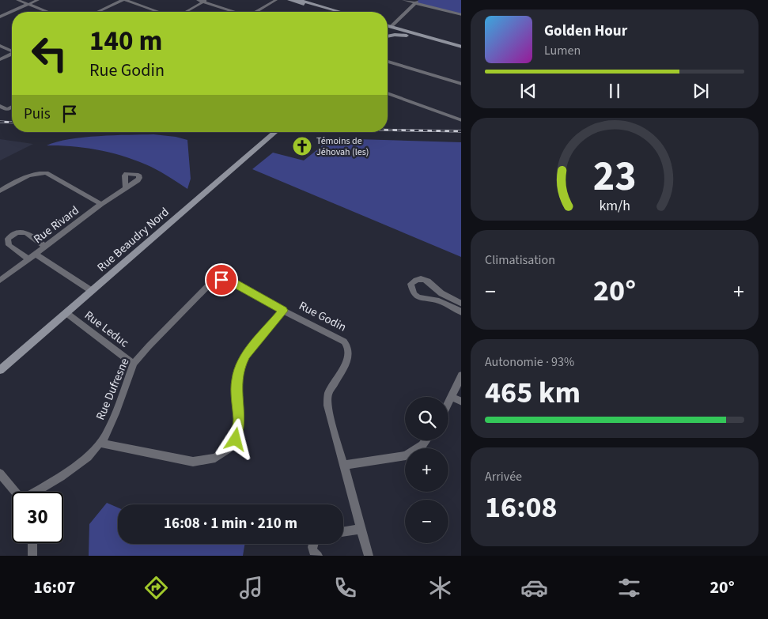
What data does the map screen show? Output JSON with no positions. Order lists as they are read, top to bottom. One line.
{"streets":{"main road":["Rue Beaudry Nord"],"street":["Rue Rivard","Rue Godin","Rue Leduc","Rue Dufresne"]},"crossings":[["Rue Beaudry Nord","Rue Leduc"],["Rue Godin","Rue Dufresne"],["Rue Leduc","Rue Dufresne"]],"places":{"church":["Témoins de Jéhovah (les)"]},"page":{"turn":["140 m","Rue Godin"],"song":["Golden Hour","Lumen"],"then":"Puis","tile":["Climatisation",["Autonomie · 93%","465 km"],["Arrivée","16:08"]],"heat":["−","20°","+"],"map_buttons":["+","−"],"limit":"30","trip":"16:08 · 1 min · 210 m","tabs":["16:07","20°"],"gauge":["23","km/h"]}}
